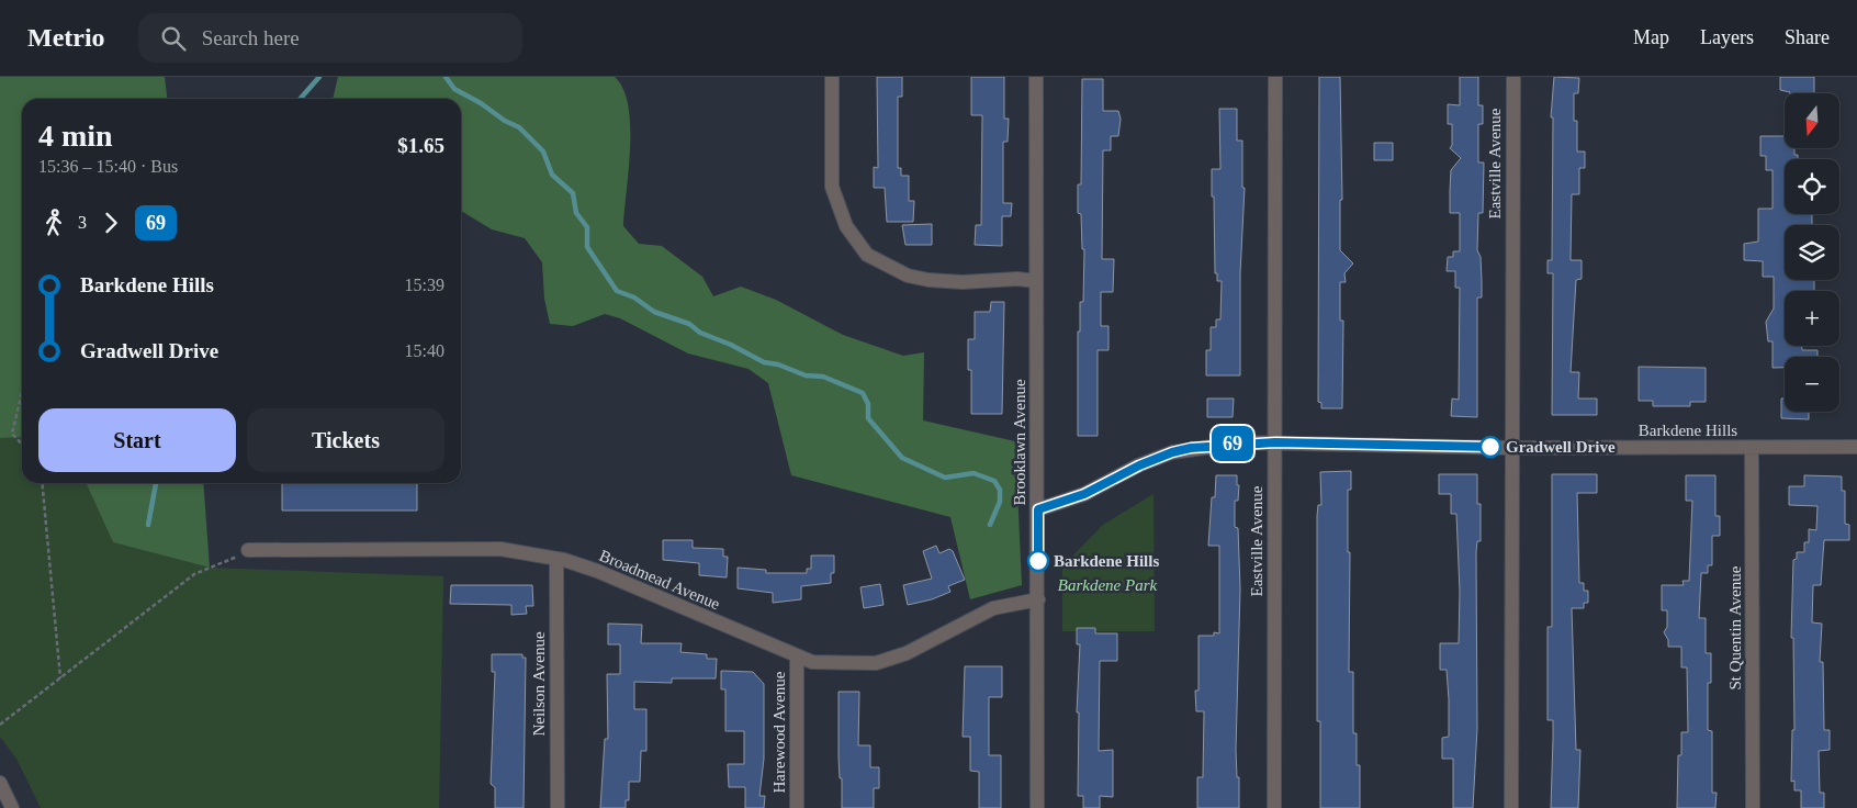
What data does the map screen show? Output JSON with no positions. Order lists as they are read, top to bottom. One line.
{"streets":{"street":["Eastville Avenue","Barkdene Hills","Brooklawn Avenue","Broadmead Avenue","St Quentin Avenue","Neilson Avenue","Harewood Avenue"]},"crossings":[["Eastville Avenue","Barkdene Hills"],["Barkdene Hills","Brooklawn Avenue"],["Barkdene Hills","St Quentin Avenue"],["Brooklawn Avenue","Broadmead Avenue"],["Broadmead Avenue","Neilson Avenue"],["Broadmead Avenue","Harewood Avenue"]],"parks":["Barkdene Park"],"places":["Gradwell Drive","Barkdene Hills"],"lines":["bus line 69"],"north":"bottom","page":{"header":"Metrio","search":"Search here","nav":["Map","Layers","Share"],"on_map":"69","map_buttons":["+","−"],"heading":["4 min","15:36 – 15:40 · Bus","$1.65"],"legs":["3","69"],"list":[{"name":"Barkdene Hills","value":"15:39"},{"name":"Gradwell Drive","value":"15:40"}],"buttons":["Start","Tickets"]}}
